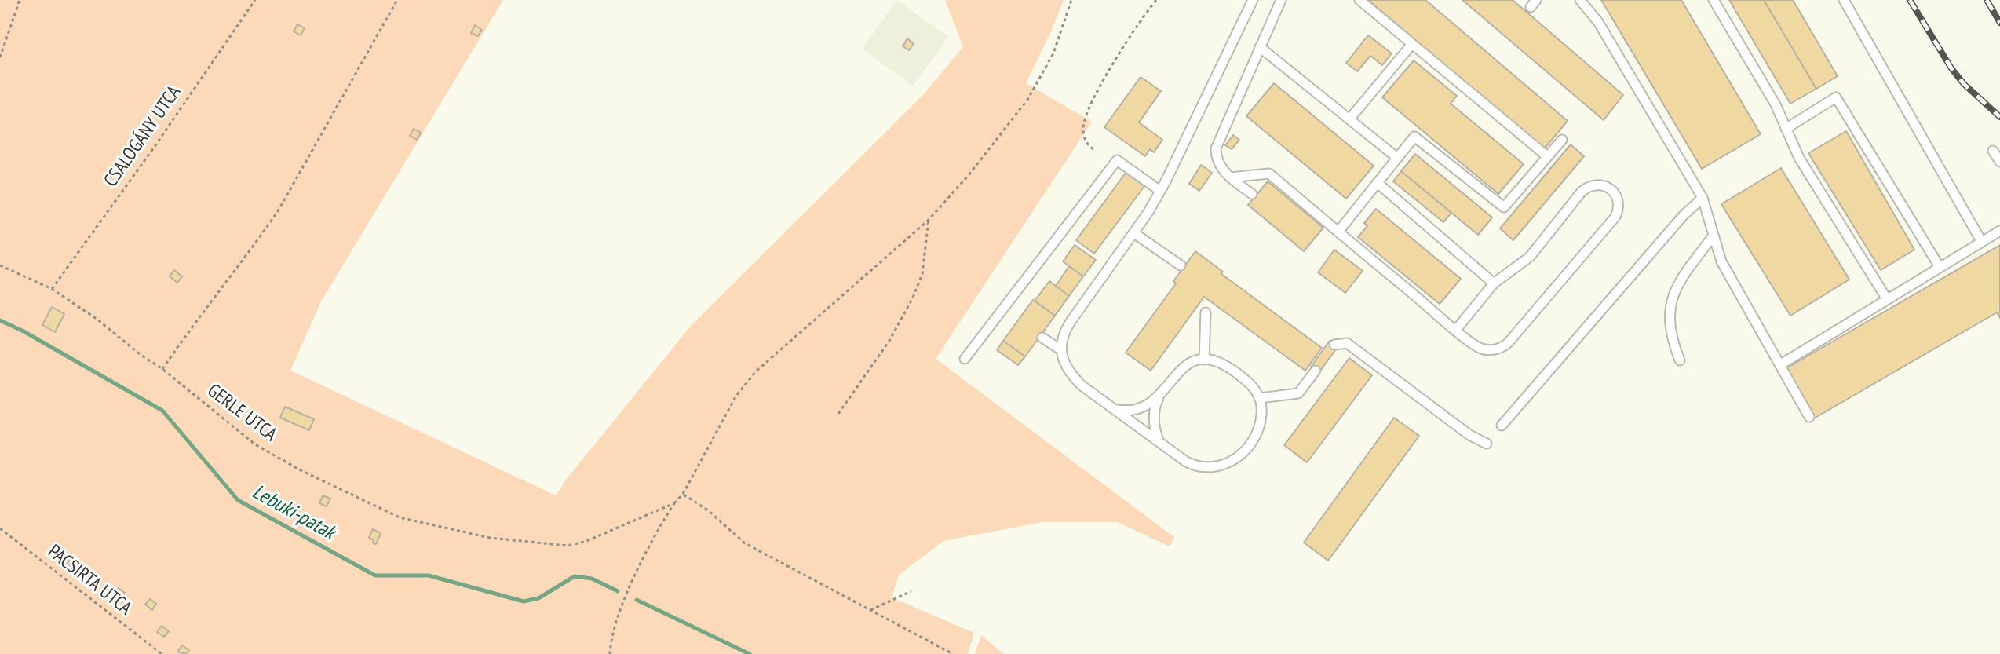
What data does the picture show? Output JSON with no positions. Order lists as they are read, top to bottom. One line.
{"streets":{"path":["CSALOGÁNY UTCA","GERLE UTCA","PACSIRTA UTCA"]},"crossings":[["CSALOGÁNY UTCA","GERLE UTCA"]],"water":["Lebuki-patak"]}
